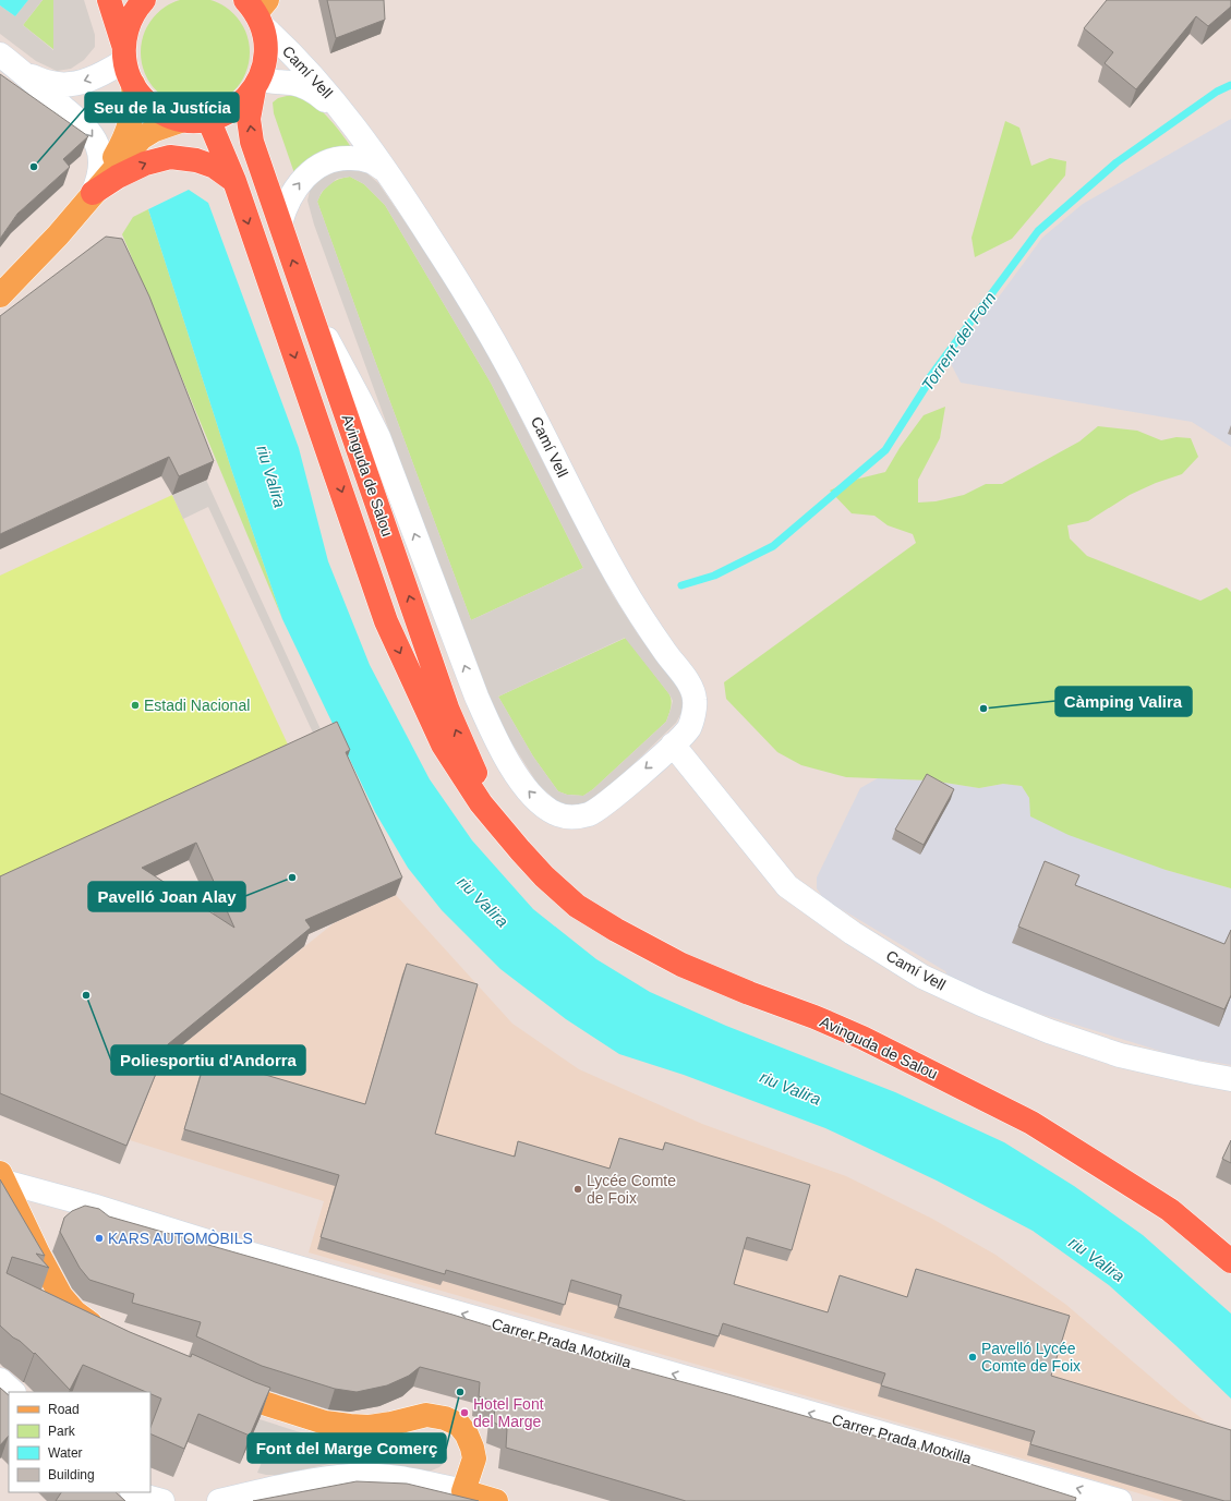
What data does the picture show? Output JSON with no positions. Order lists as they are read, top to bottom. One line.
{"streets":{"highway":["Avinguda de Salou"],"street":["Camí Vell","Carrer Prada Motxilla"]},"crossings":[["Camí Vell","Avinguda de Salou"]],"one_way":["Carrer Prada Motxilla"],"water":["Torrent del Forn","riu Valira"],"places":["Seu de la Justícia","Estadi Nacional","Càmping Valira","Pavelló Joan Alay","Poliesportiu d'Andorra","Lycée Comte de Foix","KARS AUTOMÒBILS","Pavelló Lycée Comte de Foix","Font del Marge Comerç","Hotel Font del Marge"],"legend":["Road","Park","Water","Building"]}
